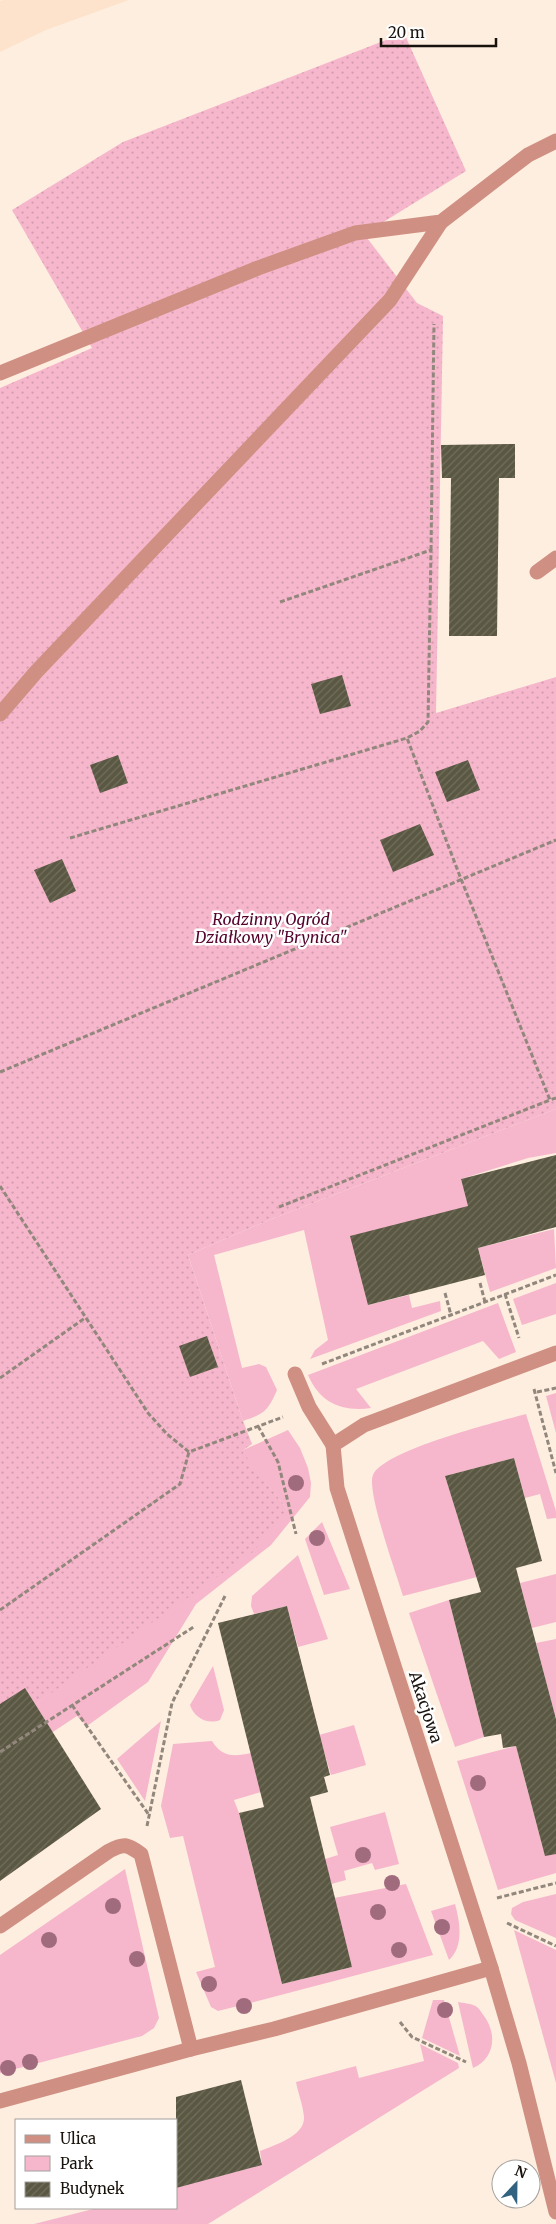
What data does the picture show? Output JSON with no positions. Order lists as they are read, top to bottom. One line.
{"streets":{"street":["Akacjowa"]},"parks":["Rodzinny Ogród Działkowy \"Brynica\""],"legend":["Ulica","Park","Budynek"],"scale_bar":"20 m","north":"top"}
